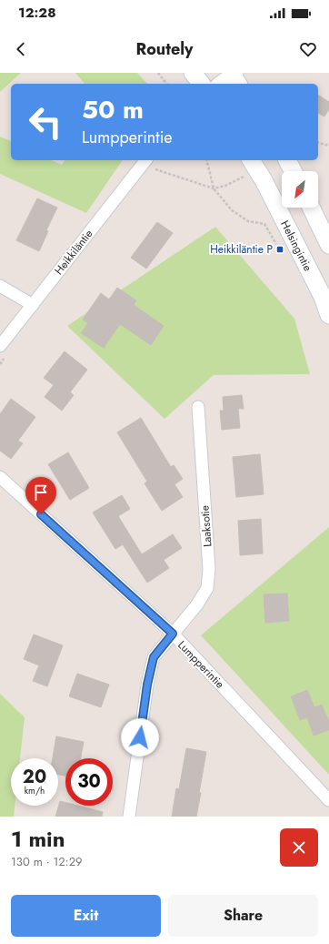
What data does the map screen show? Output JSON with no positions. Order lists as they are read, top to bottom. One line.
{"streets":{"main road":["Helsingintie"],"street":["Heikkiläntie","Laaksotie","Lumpperintie"]},"crossings":[["Laaksotie","Lumpperintie"]],"places":{"transit":["Heikkiläntie P"]},"north":"bottom left","page":{"status":"12:28","header":"Routely","turn":["50 m","Lumpperintie"],"speed":"20 km/h","limit":"30","heading":["1 min","130 m · 12:29"],"buttons":["Exit","Share"]}}
